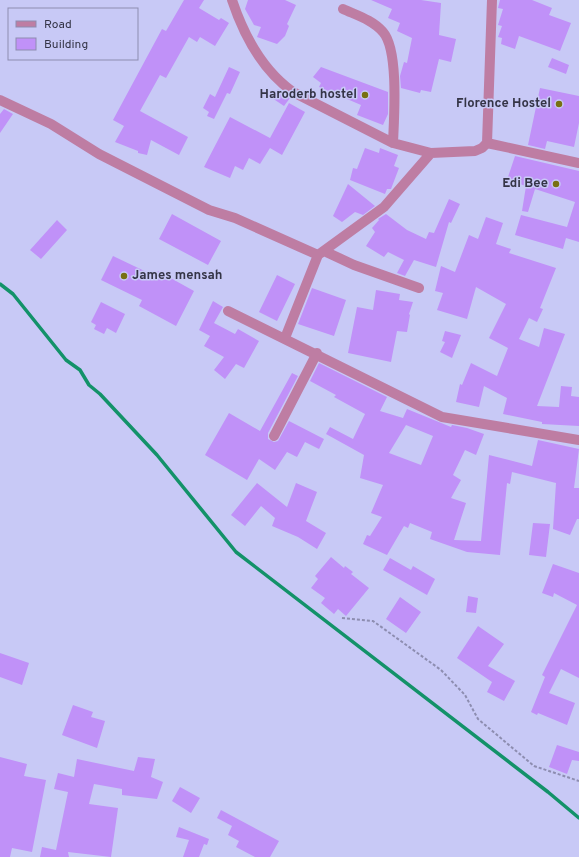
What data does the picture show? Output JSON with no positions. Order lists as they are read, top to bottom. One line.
{"places":["Haroderb hostel","Florence Hostel","Edi Bee","James mensah"],"legend":["Road","Building"]}
